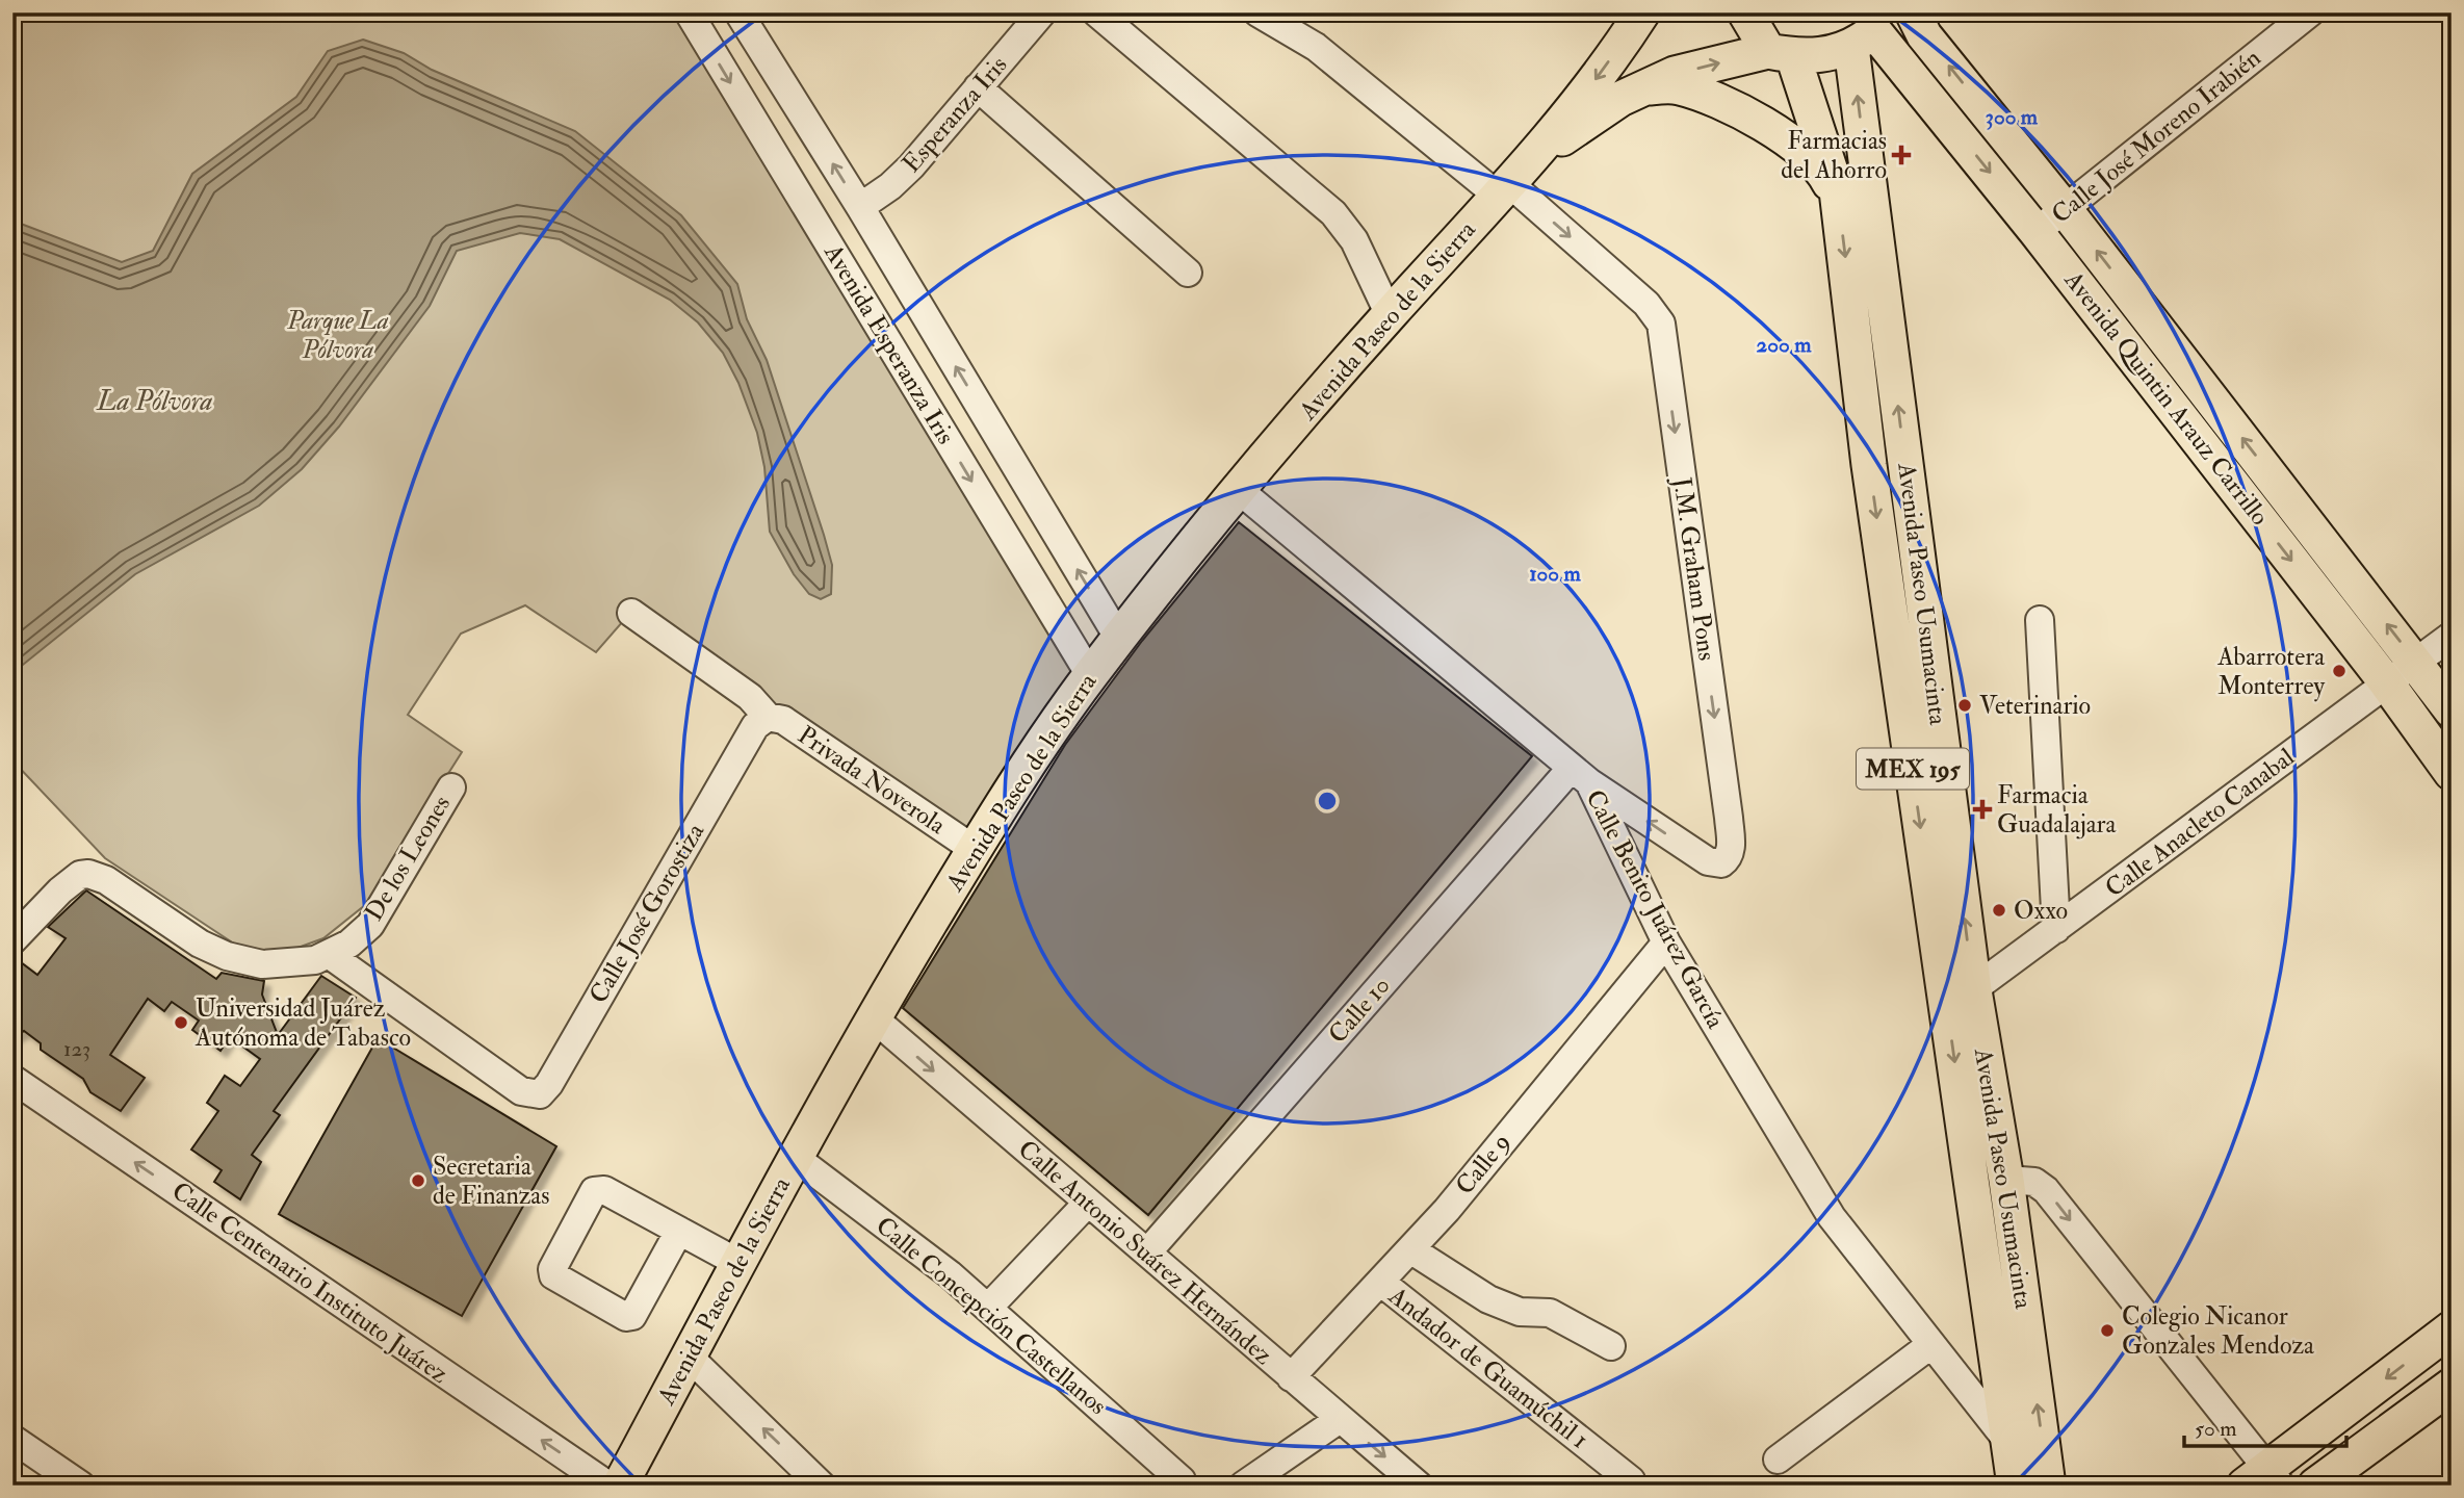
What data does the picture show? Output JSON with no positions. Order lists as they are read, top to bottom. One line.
{"streets":{"main road":["Avenida Paseo de la Sierra","Avenida Quintin Arauz Carrillo","Avenida Paseo Usumacinta","MEX 195"],"street":["Esperanza Iris","Calle José Moreno Irabién","Avenida Esperanza Iris","J.M. Graham Pons","Privada Noverola","Calle Anacleto Canabal","De los Leones","Calle Benito Juárez García","Calle José Gorostiza","Calle 10","Calle 9","Calle Antonio Suárez Hernández","Calle Centenario Instituto Juárez","Calle Concepción Castellanos","Andador de Guamúchil 1"]},"crossings":[["Esperanza Iris","Avenida Esperanza Iris"],["Calle José Moreno Irabién","Avenida Quintin Arauz Carrillo"],["Avenida Paseo de la Sierra","Avenida Esperanza Iris"],["Avenida Paseo de la Sierra","Avenida Quintin Arauz Carrillo"],["Avenida Paseo de la Sierra","J.M. Graham Pons"],["Avenida Paseo de la Sierra","Avenida Paseo Usumacinta"],["Avenida Paseo de la Sierra","Privada Noverola"],["Avenida Paseo de la Sierra","Calle Benito Juárez García"],["Avenida Paseo de la Sierra","Calle Antonio Suárez Hernández"],["Avenida Paseo de la Sierra","Calle Concepción Castellanos"],["Avenida Quintin Arauz Carrillo","Avenida Paseo Usumacinta"],["Avenida Quintin Arauz Carrillo","Calle Anacleto Canabal"],["J.M. Graham Pons","Calle Benito Juárez García"],["J.M. Graham Pons","Calle 10"],["Avenida Paseo Usumacinta","Calle Anacleto Canabal"],["Avenida Paseo Usumacinta","Calle Benito Juárez García"],["Privada Noverola","Calle José Gorostiza"],["De los Leones","Calle José Gorostiza"],["Calle Benito Juárez García","Calle 10"],["Calle Benito Juárez García","Calle 9"],["Calle 10","Calle Antonio Suárez Hernández"],["Calle 9","Calle Antonio Suárez Hernández"],["Calle 9","Andador de Guamúchil 1"]],"one_way":["Calle Antonio Suárez Hernández","Calle Centenario Instituto Juárez"],"water":["La Pólvora"],"parks":["Parque La Pólvora"],"places":{"health":["Farmacias del Ahorro","Farmacia Guadalajara"],"other":["Abarrotera Monterrey","Veterinario","Oxxo","Universidad Juárez Autónoma de Tabasco","Secretaria de Finanzas","Colegio Nicanor Gonzales Mendoza"]},"house_numbers":["123"],"scale_bar":"50 m","rings":["300 m","200 m","100 m"]}
